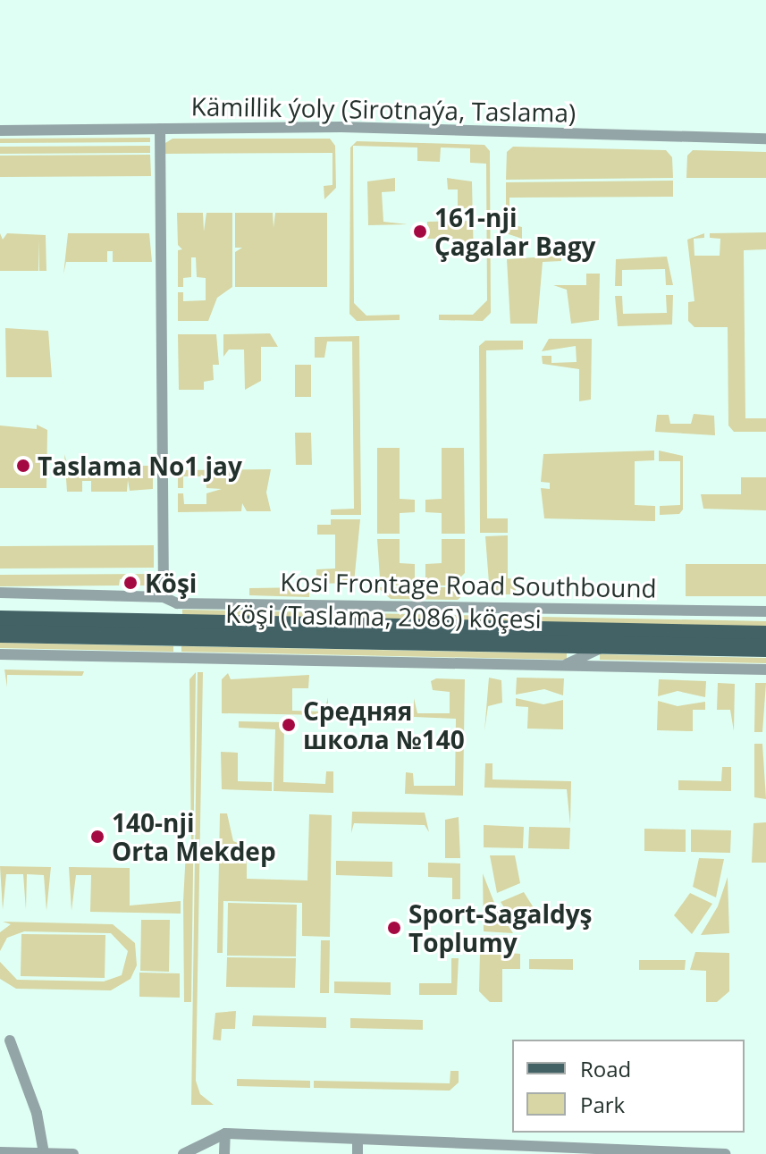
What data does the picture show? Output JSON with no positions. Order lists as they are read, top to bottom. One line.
{"streets":{"main road":["Köşi (Taslama, 2086) köçesi"],"street":["Kämillik ýoly (Sirotnaýa, Taslama)","Kosi Frontage Road Southbound"]},"places":["161-nji Çagalar Bagy","Taslama No1 jay","Köşi","Средняя школа №140","140-nji Orta Mekdep","Sport-Sagaldyş Toplumy"],"legend":["Road","Park"]}
